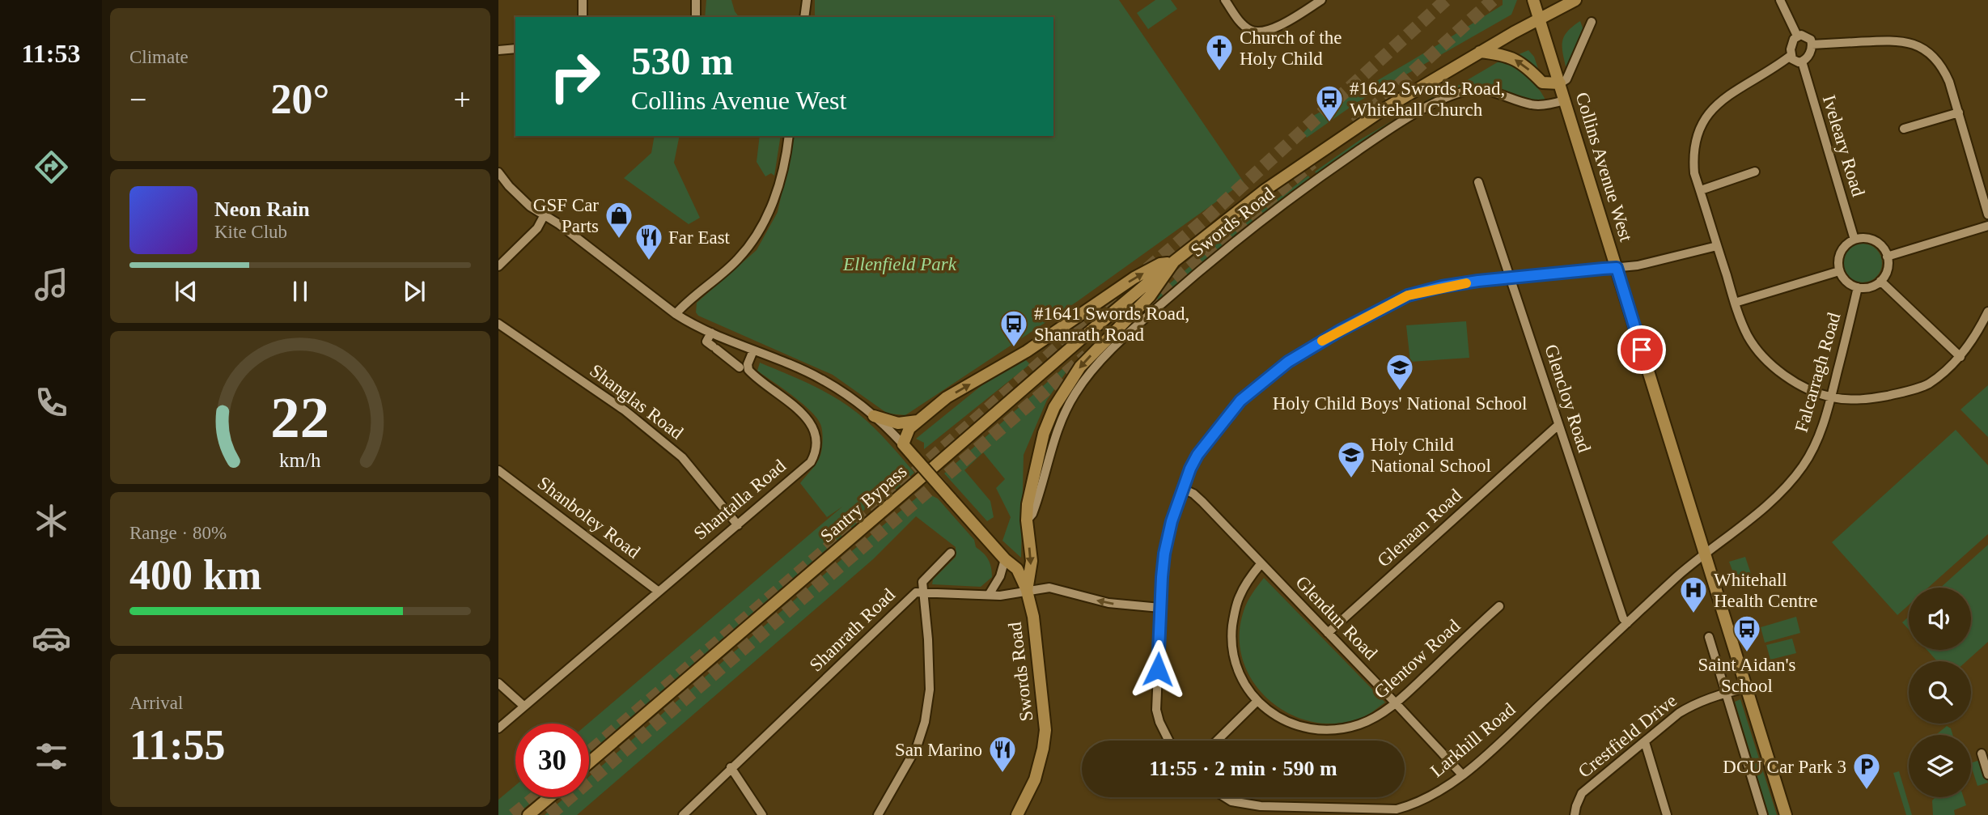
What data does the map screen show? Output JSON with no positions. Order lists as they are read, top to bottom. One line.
{"streets":{"main road":["Collins Avenue West","Swords Road","Santry Bypass"],"street":["Iveleary Road","Falcarragh Road","Glencloy Road","Shanglas Road","Shantalla Road","Shanboley Road","Glenaan Road","Glendun Road","Shanrath Road","Glentow Road","Crestfield Drive","Larkhill Road"]},"crossings":[["Iveleary Road","Falcarragh Road"],["Collins Avenue West","Swords Road"],["Collins Avenue West","Falcarragh Road"],["Collins Avenue West","Crestfield Drive"],["Collins Avenue West","Larkhill Road"],["Swords Road","Santry Bypass"],["Swords Road","Shanrath Road"],["Falcarragh Road","Larkhill Road"],["Glencloy Road","Glenaan Road"],["Glencloy Road","Larkhill Road"],["Shanglas Road","Shantalla Road"],["Shantalla Road","Shanboley Road"],["Glenaan Road","Glendun Road"],["Glendun Road","Glentow Road"],["Glendun Road","Larkhill Road"]],"parks":["Ellenfield Park"],"places":{"church":["Church of the Holy Child"],"bus stop":["#1642 Swords Road, Whitehall Church","#1641 Swords Road, Shanrath Road","Saint Aidan's School"],"shop":["GSF Car Parts"],"restaurant":["Far East","San Marino"],"school or university":["Holy Child Boys' National School","Holy Child National School"],"hospital":["Whitehall Health Centre"],"parking":["DCU Car Park 3"]},"page":{"tabs":"11:53","tile":["Climate",["Range · 80%","400 km"],["Arrival","11:55"]],"turn":["530 m","Collins Avenue West"],"heat":["−","20°","+"],"song":["Neon Rain","Kite Club"],"limit":"30","trip":"11:55 · 2 min · 590 m","gauge":["22","km/h"]}}
